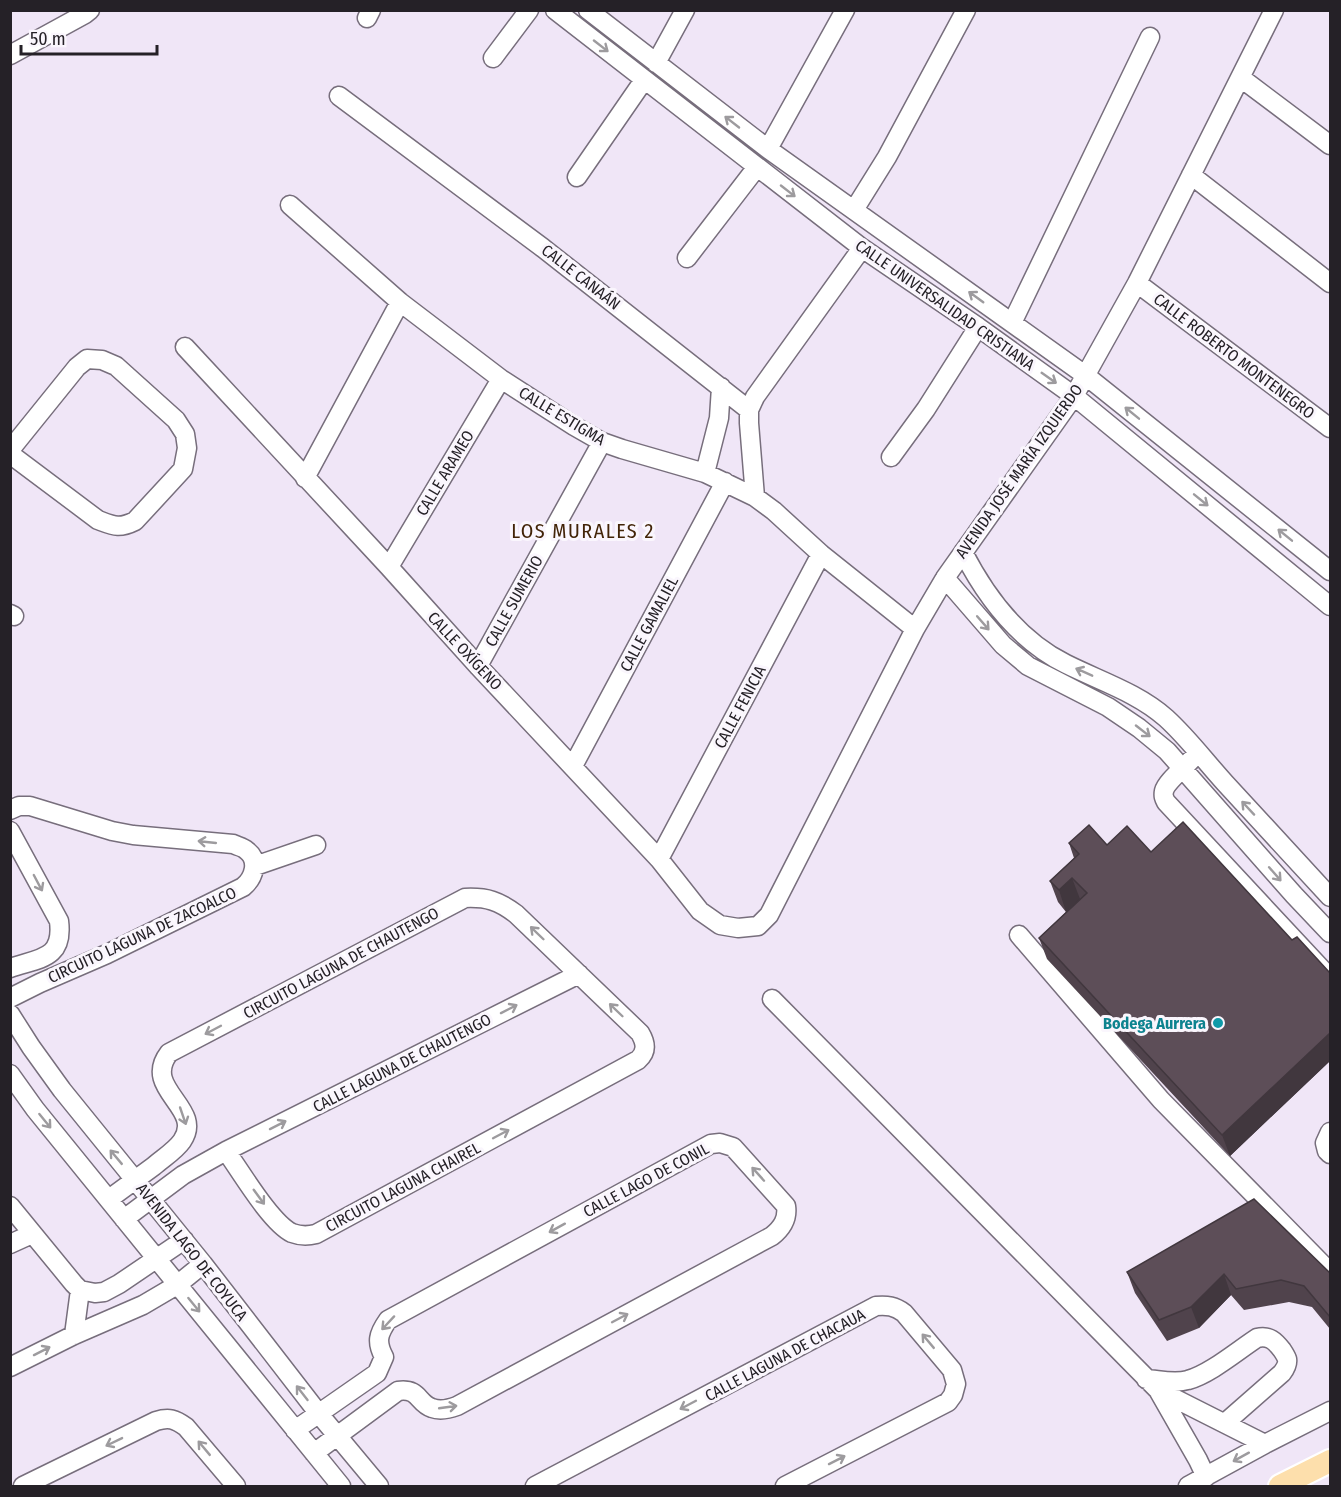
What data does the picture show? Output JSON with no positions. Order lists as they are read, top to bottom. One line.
{"streets":{"street":["CALLE CANAÁN","CALLE UNIVERSALIDAD CRISTIANA","CALLE ROBERTO MONTENEGRO","CALLE ESTIGMA","AVENIDA JOSÉ MARÍA IZQUIERDO","CALLE ARAMEO","CALLE SUMERIO","CALLE GAMALIEL","CALLE OXÍGENO","CALLE FENICIA","CIRCUITO LAGUNA DE ZACOALCO","CIRCUITO LAGUNA DE CHAUTENGO","CALLE LAGUNA DE CHAUTENGO","CALLE LAGO DE CONIL","CIRCUITO LAGUNA CHAIREL","AVENIDA LAGO DE COYUCA","CALLE LAGUNA DE CHACAUA"]},"crossings":[["CALLE UNIVERSALIDAD CRISTIANA","AVENIDA JOSÉ MARÍA IZQUIERDO"],["CALLE ROBERTO MONTENEGRO","AVENIDA JOSÉ MARÍA IZQUIERDO"],["CALLE ESTIGMA","AVENIDA JOSÉ MARÍA IZQUIERDO"],["CALLE ESTIGMA","CALLE ARAMEO"],["CALLE ESTIGMA","CALLE SUMERIO"],["CALLE ESTIGMA","CALLE GAMALIEL"],["CALLE ESTIGMA","CALLE FENICIA"],["AVENIDA JOSÉ MARÍA IZQUIERDO","CALLE OXÍGENO"],["CALLE ARAMEO","CALLE OXÍGENO"],["CALLE SUMERIO","CALLE OXÍGENO"],["CALLE GAMALIEL","CALLE OXÍGENO"],["CALLE OXÍGENO","CALLE FENICIA"],["CIRCUITO LAGUNA DE CHAUTENGO","CALLE LAGUNA DE CHAUTENGO"],["CIRCUITO LAGUNA DE CHAUTENGO","CIRCUITO LAGUNA CHAIREL"],["CIRCUITO LAGUNA DE CHAUTENGO","AVENIDA LAGO DE COYUCA"],["CALLE LAGUNA DE CHAUTENGO","CIRCUITO LAGUNA CHAIREL"],["CALLE LAGO DE CONIL","AVENIDA LAGO DE COYUCA"]],"one_way":["CALLE LAGUNA DE CHAUTENGO"],"districts":["LOS MURALES 2"],"places":["Bodega Aurrera"],"scale_bar":"50 m"}
